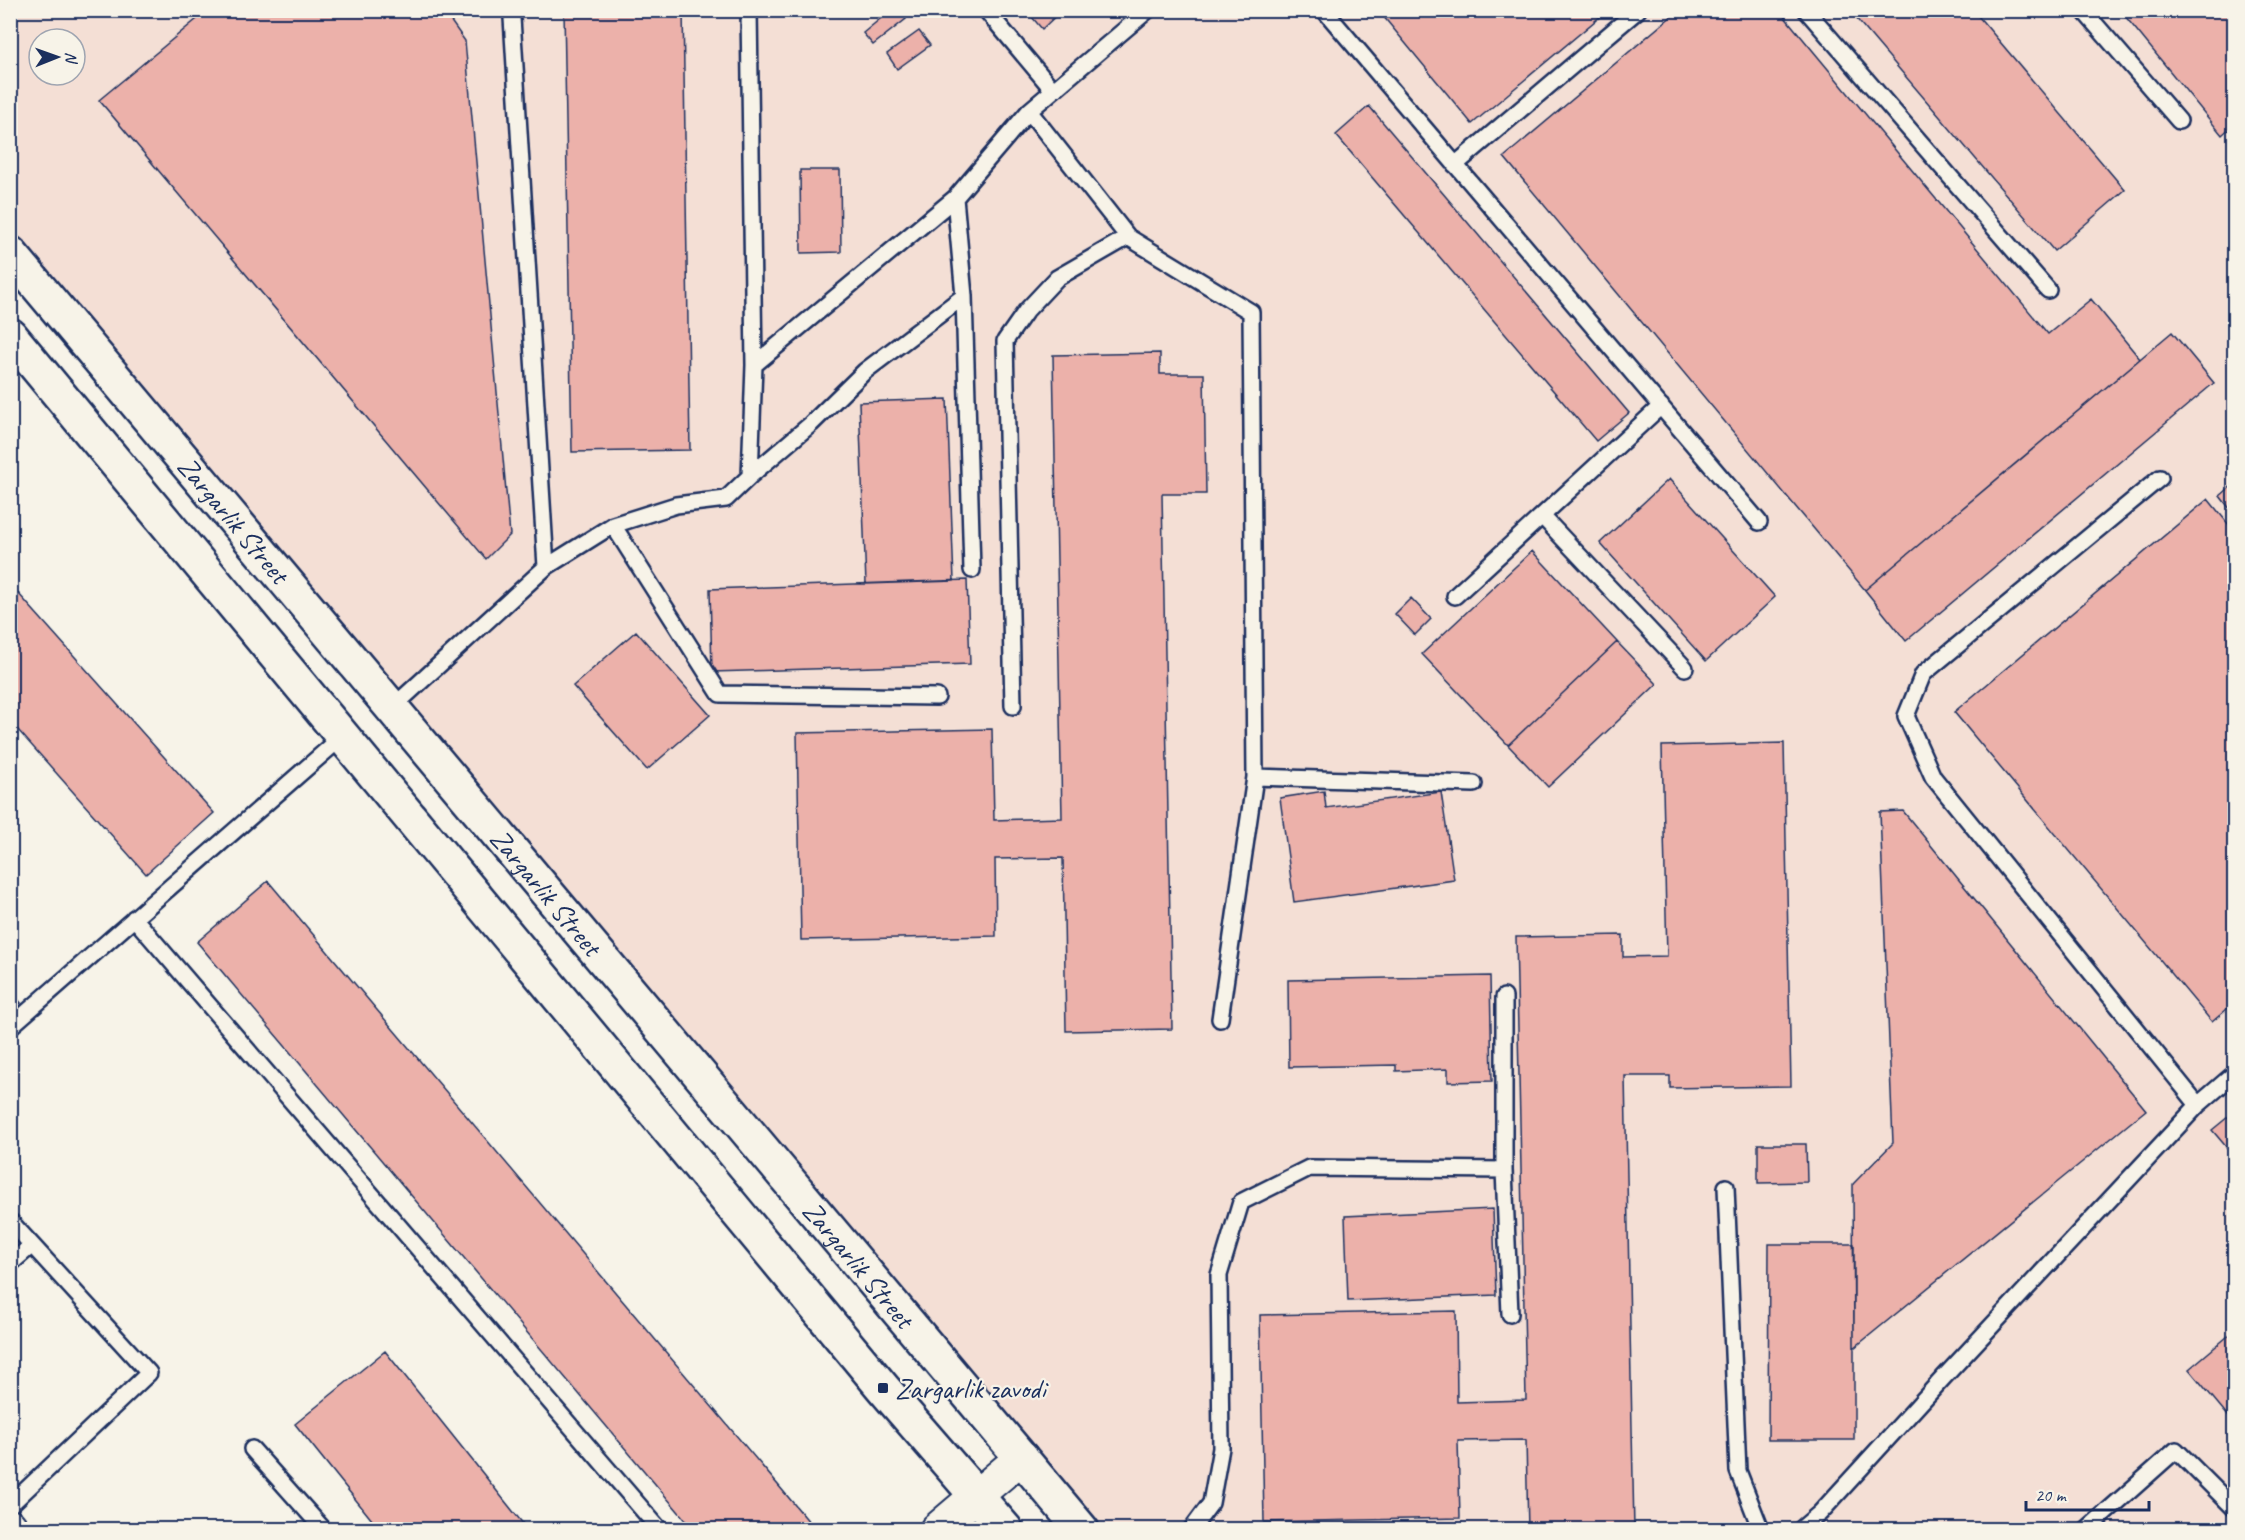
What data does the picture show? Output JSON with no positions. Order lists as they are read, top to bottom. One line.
{"streets":{"main road":["Zargarlik Street"]},"places":{"transit":["Zargarlik zavodi"]},"scale_bar":"20 m","north":"right"}
